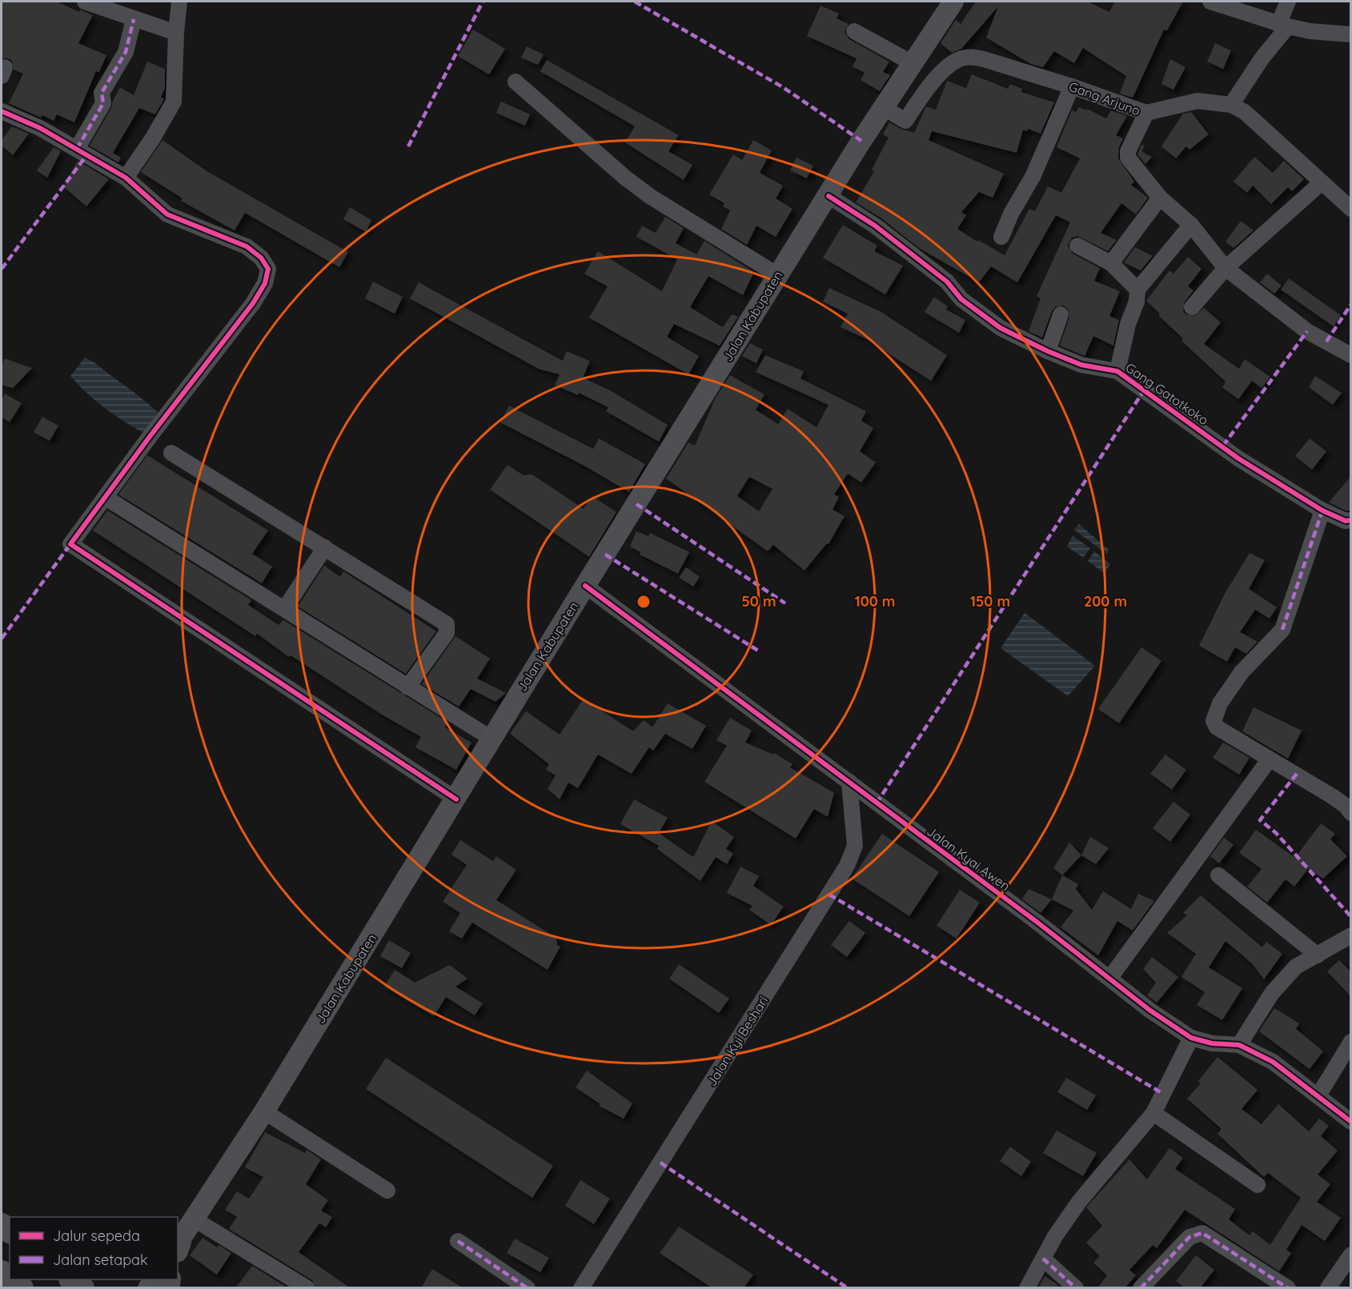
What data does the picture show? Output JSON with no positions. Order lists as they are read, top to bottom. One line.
{"streets":{"main road":["Jalan Kabupaten"],"street":["Gang Arjuno","Gang Gatotkoko","Jalan Kyai Awen","Jalan Kyi Beshari"]},"crossings":[["Gang Arjuno","Jalan Kabupaten"],["Jalan Kabupaten","Gang Gatotkoko"],["Jalan Kabupaten","Jalan Kyai Awen"],["Jalan Kyai Awen","Jalan Kyi Beshari"]],"legend":["Jalur sepeda","Jalan setapak"],"rings":["50 m","100 m","150 m","200 m"]}
